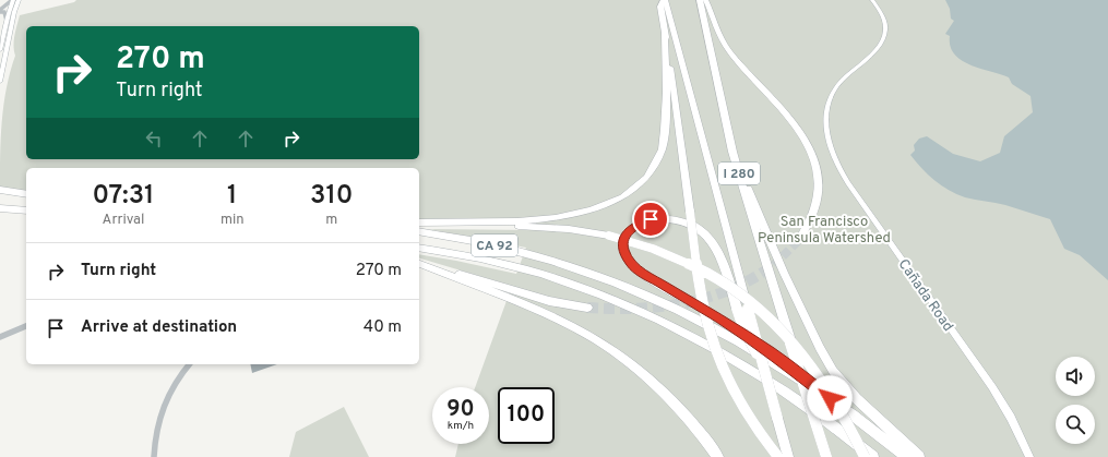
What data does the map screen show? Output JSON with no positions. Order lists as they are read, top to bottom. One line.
{"streets":{"highway":["I 280","CA 92"],"main road":["Cañada Road"]},"parks":["San Francisco Peninsula Watershed"],"page":{"turn":["270 m","Turn right"],"eta":["07:31","Arrival","1","min","310","m"],"list":[{"name":"Turn right","value":"270 m"},{"name":"Arrive at destination","value":"40 m"}],"speed":"90 km/h","limit":"100"}}
